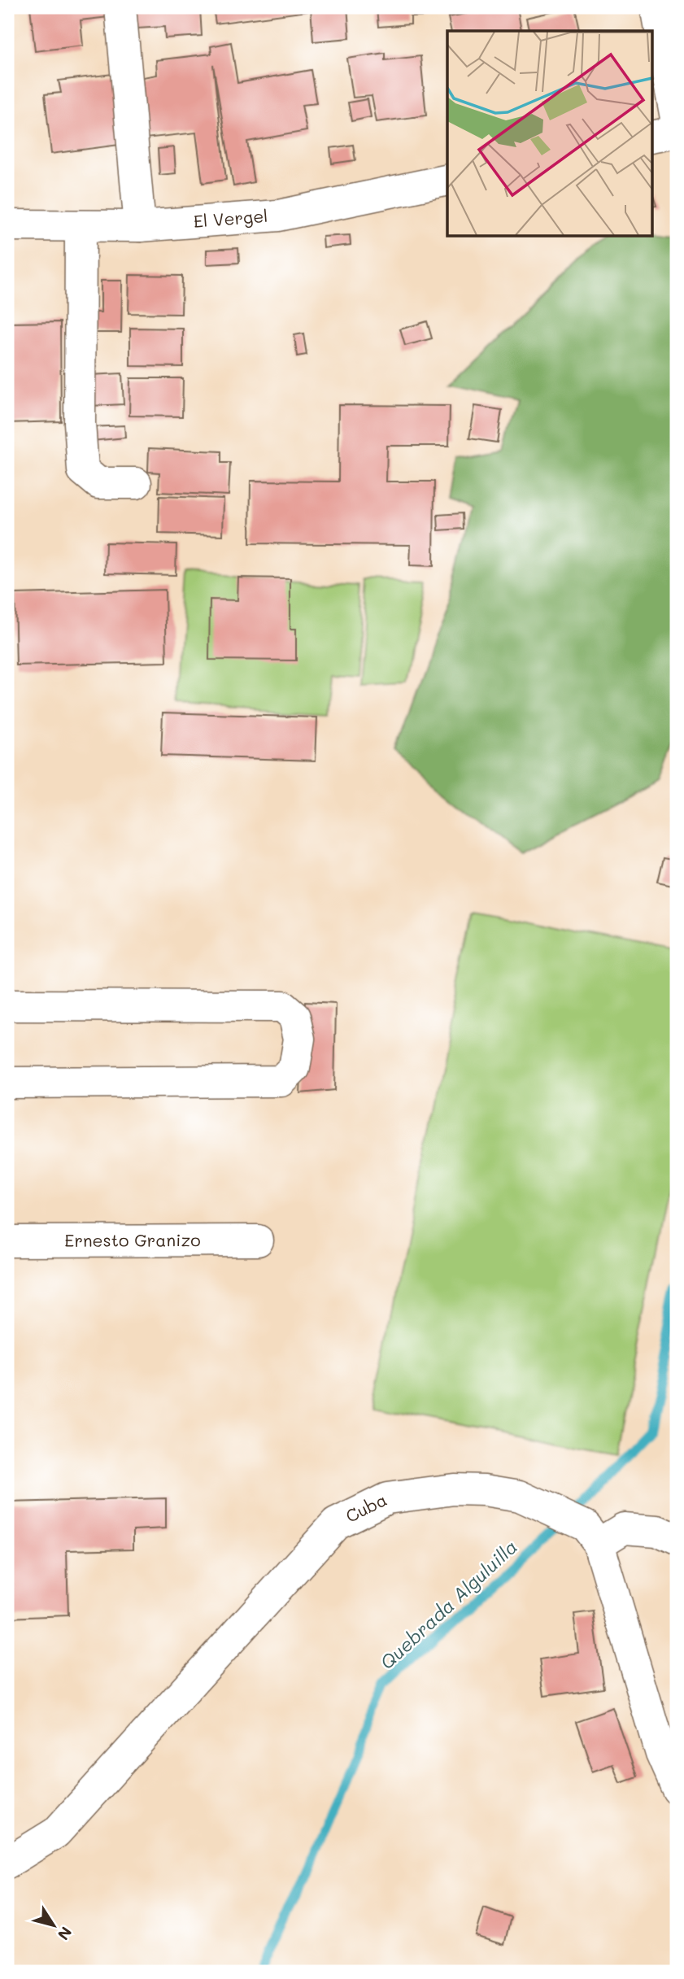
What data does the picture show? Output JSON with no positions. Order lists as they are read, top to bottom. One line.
{"streets":{"street":["El Vergel","Ernesto Granizo","Cuba"]},"water":["Quebrada Alguluilla"],"north":"bottom right"}
